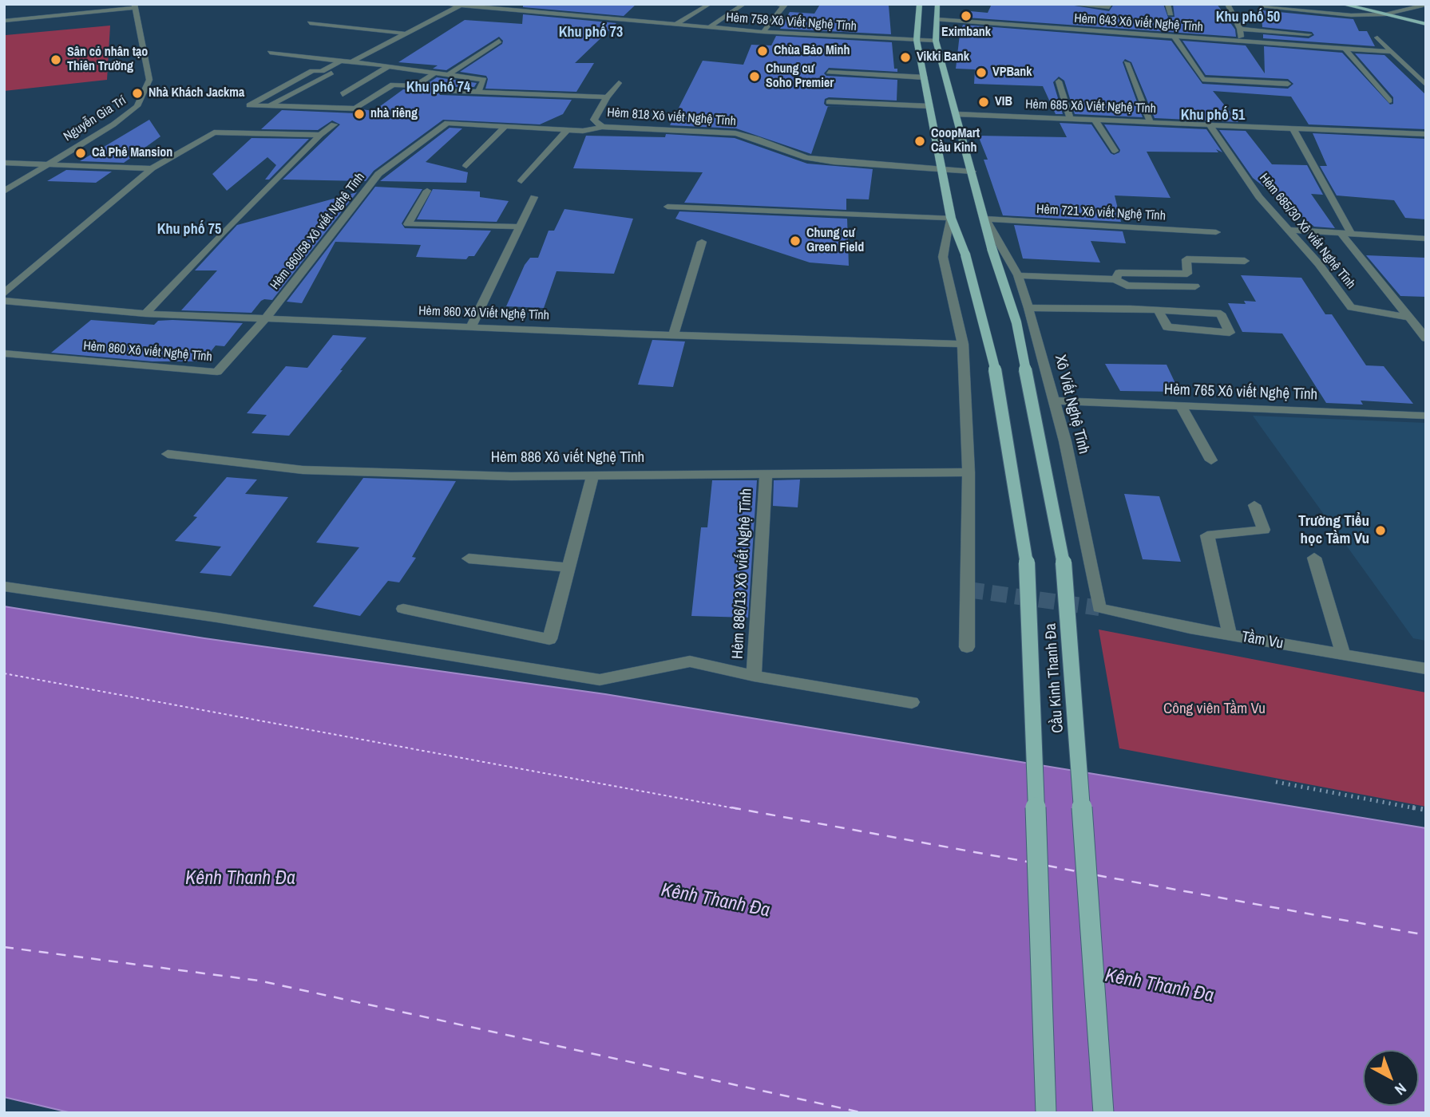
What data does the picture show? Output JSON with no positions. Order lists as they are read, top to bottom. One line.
{"streets":{"main road":["Xô Viết Nghệ Tĩnh","Cầu Kinh Thanh Đa"],"street":["Hẻm 758 Xô Viết Nghệ Tĩnh","Hẻm 643 Xô viết Nghệ Tĩnh","Hẻm 685 Xô Viết Nghệ Tĩnh","Hẻm 818 Xô viết Nghệ Tĩnh","Nguyễn Gia Trí","Hẻm 721 Xô viết Nghệ Tĩnh","Hẻm 860/58 Xô viết Nghệ Tĩnh","Hẻm 685/30 Xô viết Nghệ Tĩnh","Hẻm 860 Xô Viết Nghệ Tĩnh","Hẻm 860 Xô viết Nghệ Tĩnh","Hẻm 765 Xô viết Nghệ Tĩnh","Hẻm 886 Xô viết Nghệ Tĩnh","Hẻm 886/13 Xô viết Nghệ Tĩnh","Tầm Vu"]},"crossings":[["Hẻm 758 Xô Viết Nghệ Tĩnh","Xô Viết Nghệ Tĩnh"],["Hẻm 643 Xô viết Nghệ Tĩnh","Xô Viết Nghệ Tĩnh"],["Hẻm 685 Xô Viết Nghệ Tĩnh","Hẻm 685/30 Xô viết Nghệ Tĩnh"],["Hẻm 685 Xô Viết Nghệ Tĩnh","Xô Viết Nghệ Tĩnh"],["Hẻm 818 Xô viết Nghệ Tĩnh","Xô Viết Nghệ Tĩnh"],["Hẻm 721 Xô viết Nghệ Tĩnh","Xô Viết Nghệ Tĩnh"],["Hẻm 860/58 Xô viết Nghệ Tĩnh","Hẻm 860 Xô Viết Nghệ Tĩnh"],["Hẻm 860/58 Xô viết Nghệ Tĩnh","Hẻm 860 Xô viết Nghệ Tĩnh"],["Hẻm 860 Xô Viết Nghệ Tĩnh","Hẻm 860 Xô viết Nghệ Tĩnh"],["Hẻm 765 Xô viết Nghệ Tĩnh","Xô Viết Nghệ Tĩnh"],["Xô Viết Nghệ Tĩnh","Tầm Vu"],["Xô Viết Nghệ Tĩnh","Cầu Kinh Thanh Đa"],["Hẻm 886 Xô viết Nghệ Tĩnh","Hẻm 886/13 Xô viết Nghệ Tĩnh"]],"districts":["Khu phố 50","Khu phố 73","Khu phố 74","Khu phố 51","Khu phố 75"],"water":["Kênh Thanh Đa"],"parks":["Công viên Tầm Vu"],"places":["Eximbank","Chùa Bảo Minh","Vikki Bank","Sân cỏ nhân tạo Thiên Trường","VPBank","Chung cư Soho Premier","Nhà Khách Jackma","VIB","nhà riêng","CoopMart Cầu Kinh","Cà Phê Mansion","Chung cư Green Field","Trường Tiểu học Tầm Vu"],"north":"bottom right"}
